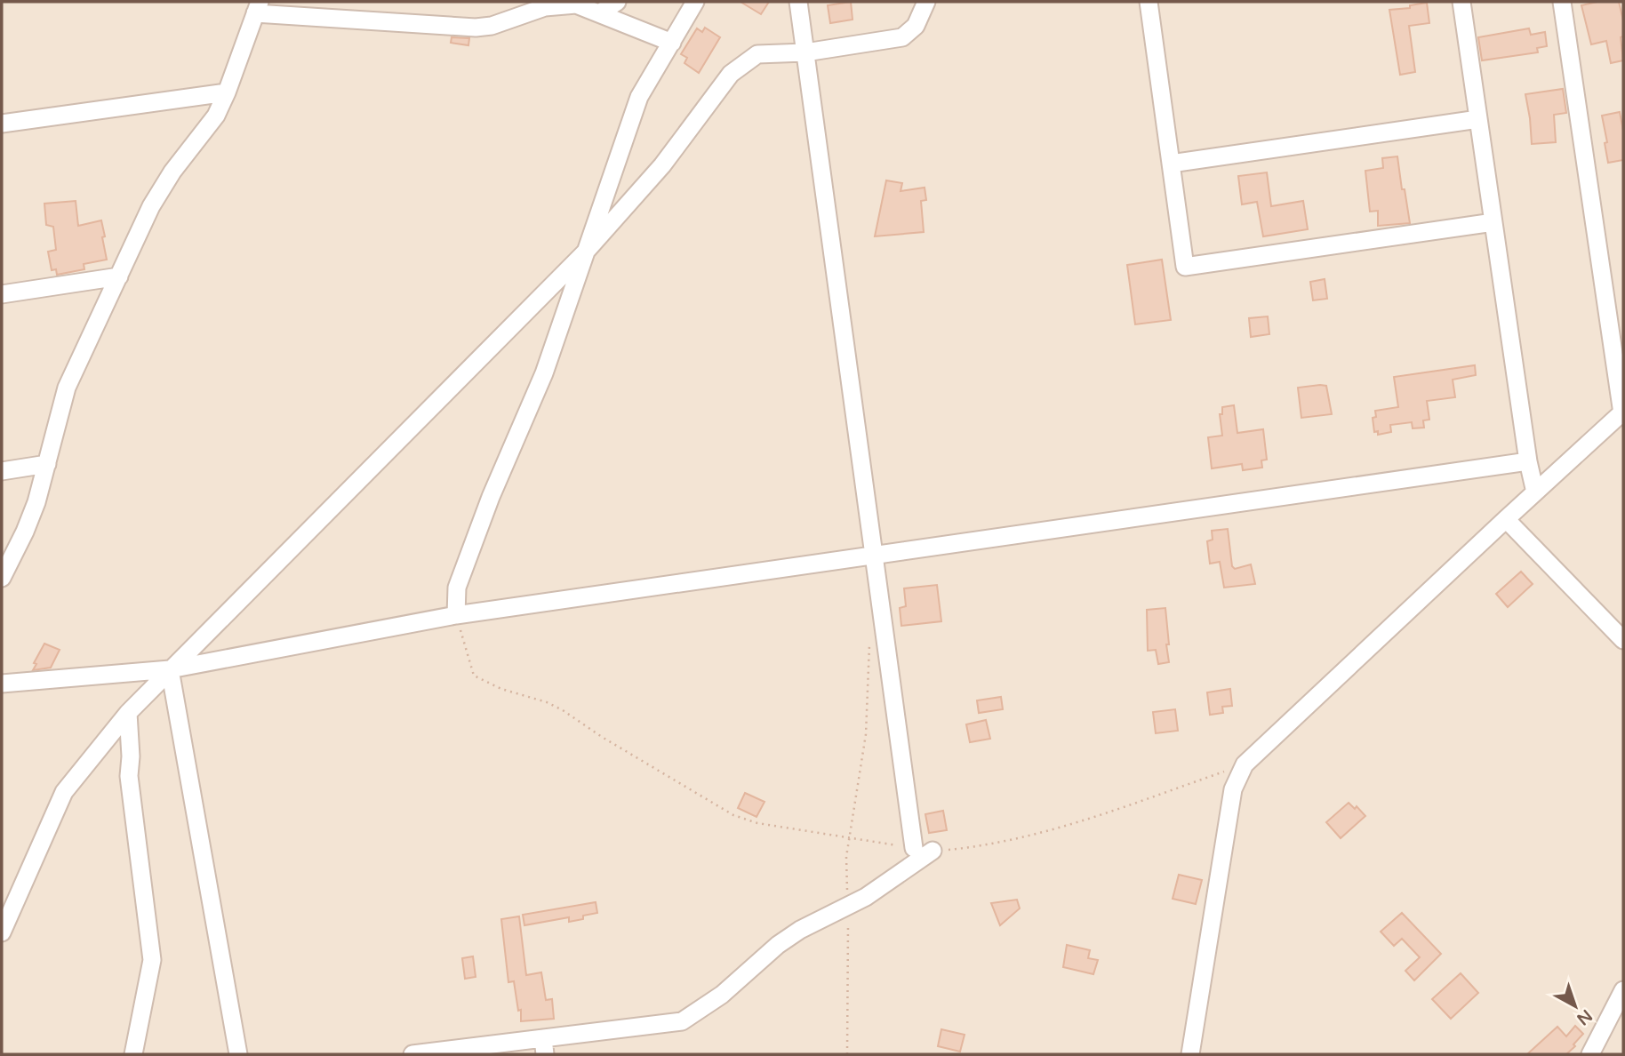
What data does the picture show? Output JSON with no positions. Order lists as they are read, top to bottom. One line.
{"north":"bottom right"}
